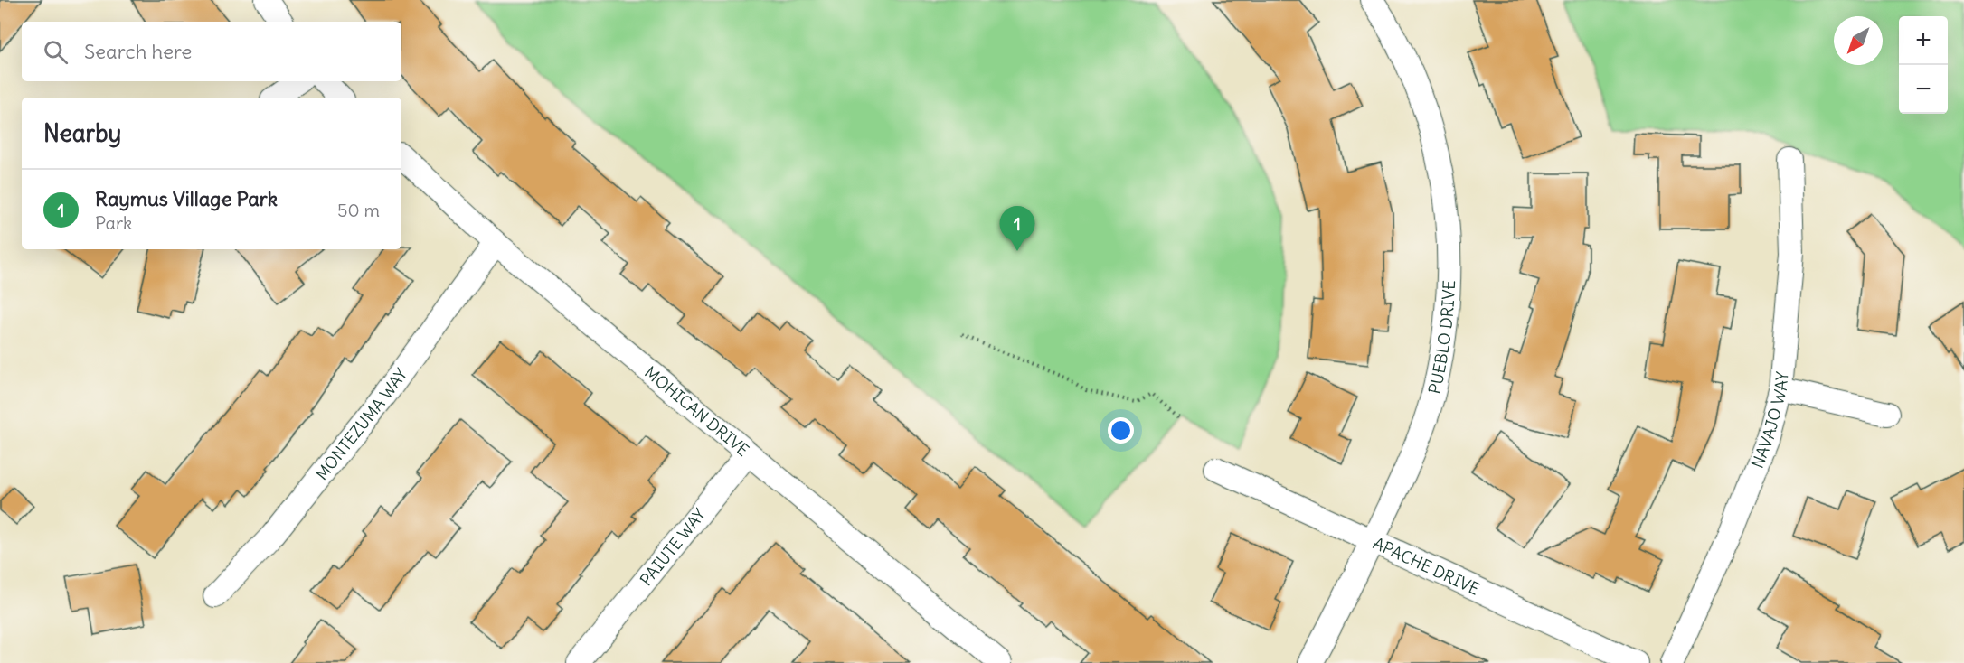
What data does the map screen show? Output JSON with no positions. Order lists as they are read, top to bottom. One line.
{"streets":{"street":["PUEBLO DRIVE","MOHICAN DRIVE","NAVAJO WAY","MONTEZUMA WAY","PAIUTE WAY","APACHE DRIVE"]},"crossings":[["PUEBLO DRIVE","APACHE DRIVE"],["MOHICAN DRIVE","MONTEZUMA WAY"],["MOHICAN DRIVE","PAIUTE WAY"]],"north":"bottom left","page":{"map_buttons":["+","−"],"search":"Search here","heading":"Nearby","list":[{"mark":"1","name":"Raymus Village Park","note":"Park","value":"50 m"}],"pins":"1"}}
